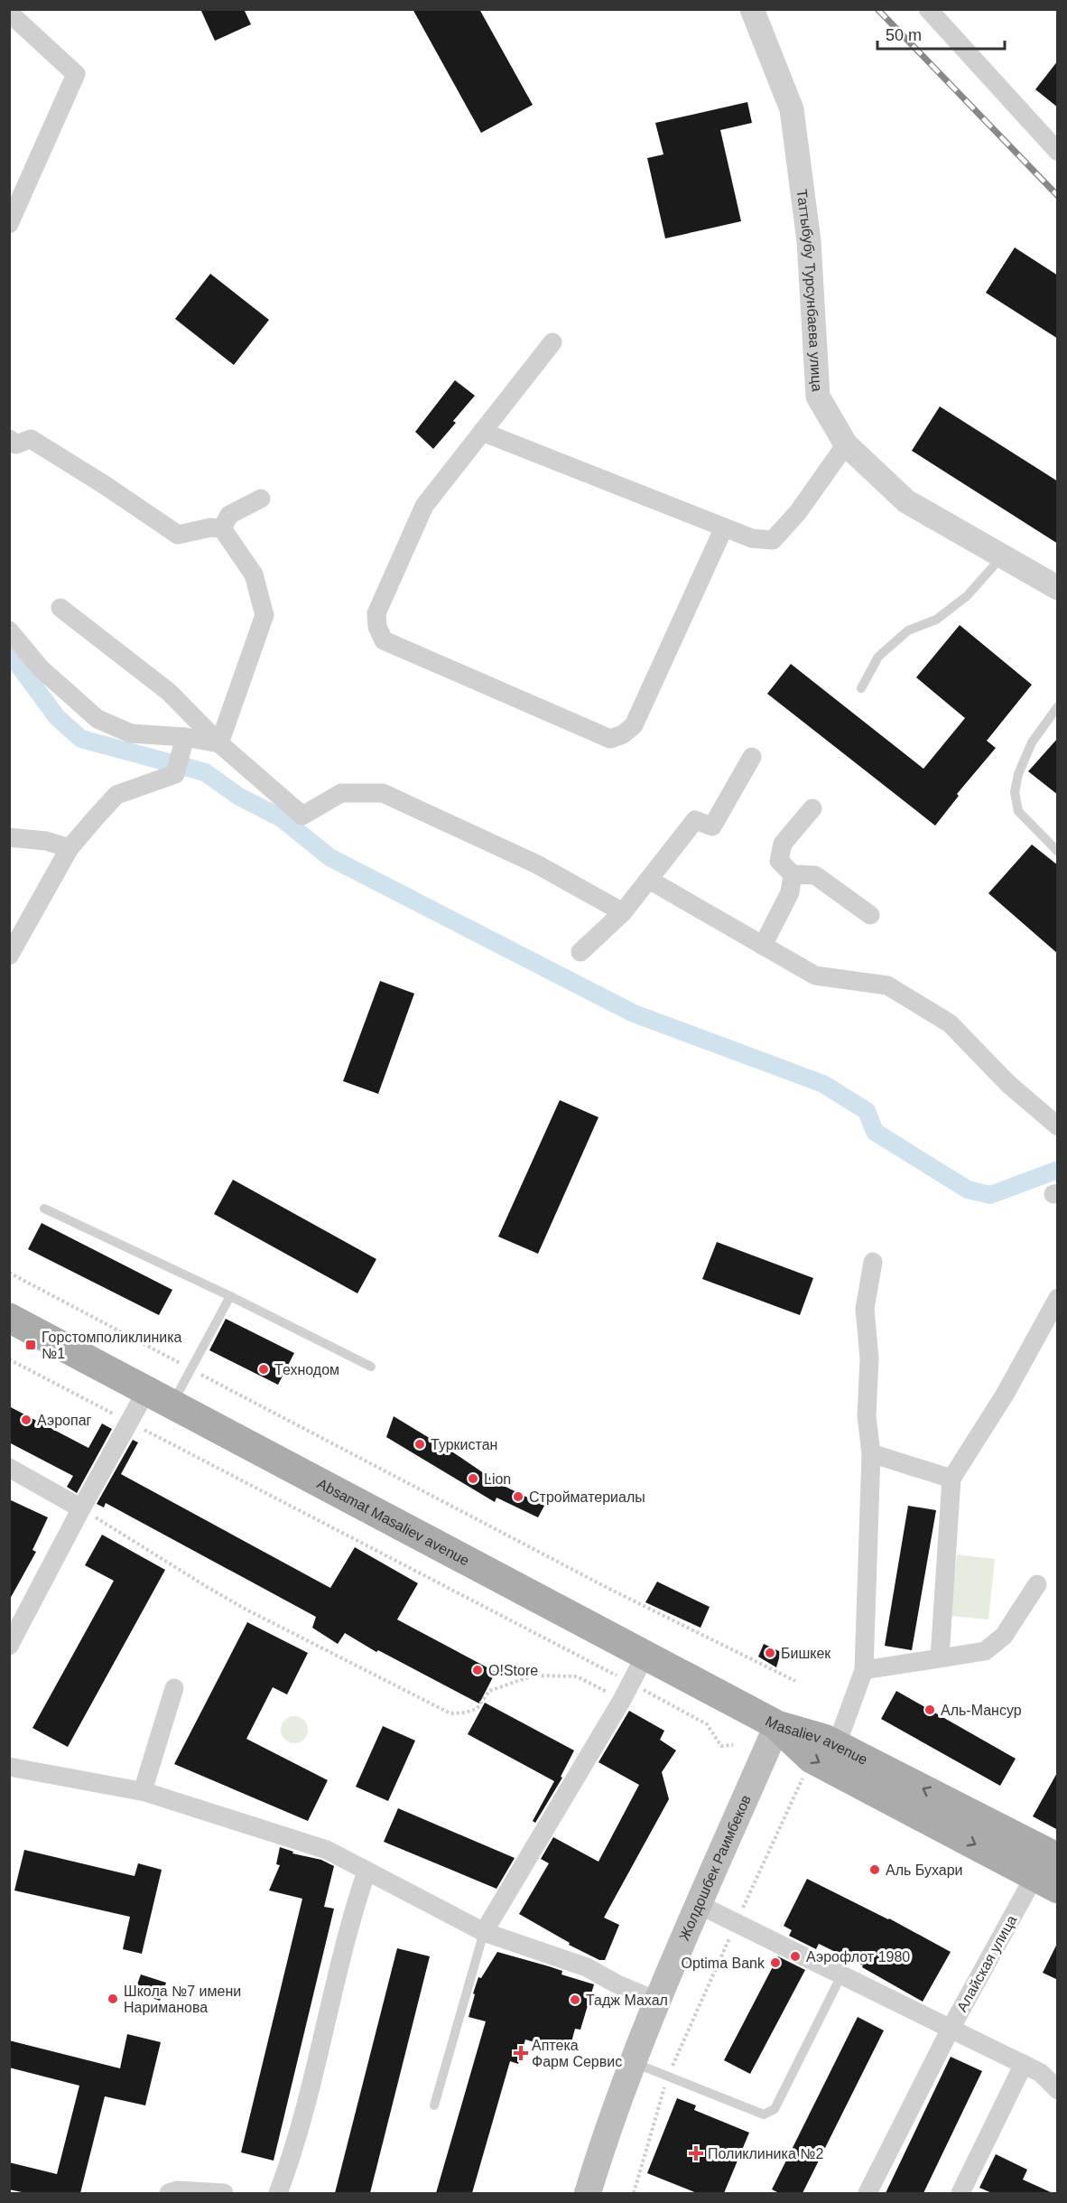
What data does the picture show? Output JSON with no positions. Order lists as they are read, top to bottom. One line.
{"streets":{"main road":["Absamat Masaliev avenue","Masaliev avenue","Жолдошбек Раимбеков"],"street":["Таттыбубу Турсунбаева улица","Алайская улица"]},"crossings":[["Absamat Masaliev avenue","Masaliev avenue"],["Absamat Masaliev avenue","Жолдошбек Раимбеков"],["Masaliev avenue","Жолдошбек Раимбеков"],["Masaliev avenue","Алайская улица"]],"places":{"transit":["Горстомполиклиника №1"],"other":["Технодом","Аэропаг","Туркистан","Lion","Стройматериалы","Бишкек","O!Store","Аль-Мансур","Аль Бухари","Аэрофлот 1980","Optima Bank","Школа №7 имени Нариманова","Тадж Махал"],"health":["Аптека Фарм Сервис","Поликлиника №2"]},"scale_bar":"50 m"}
